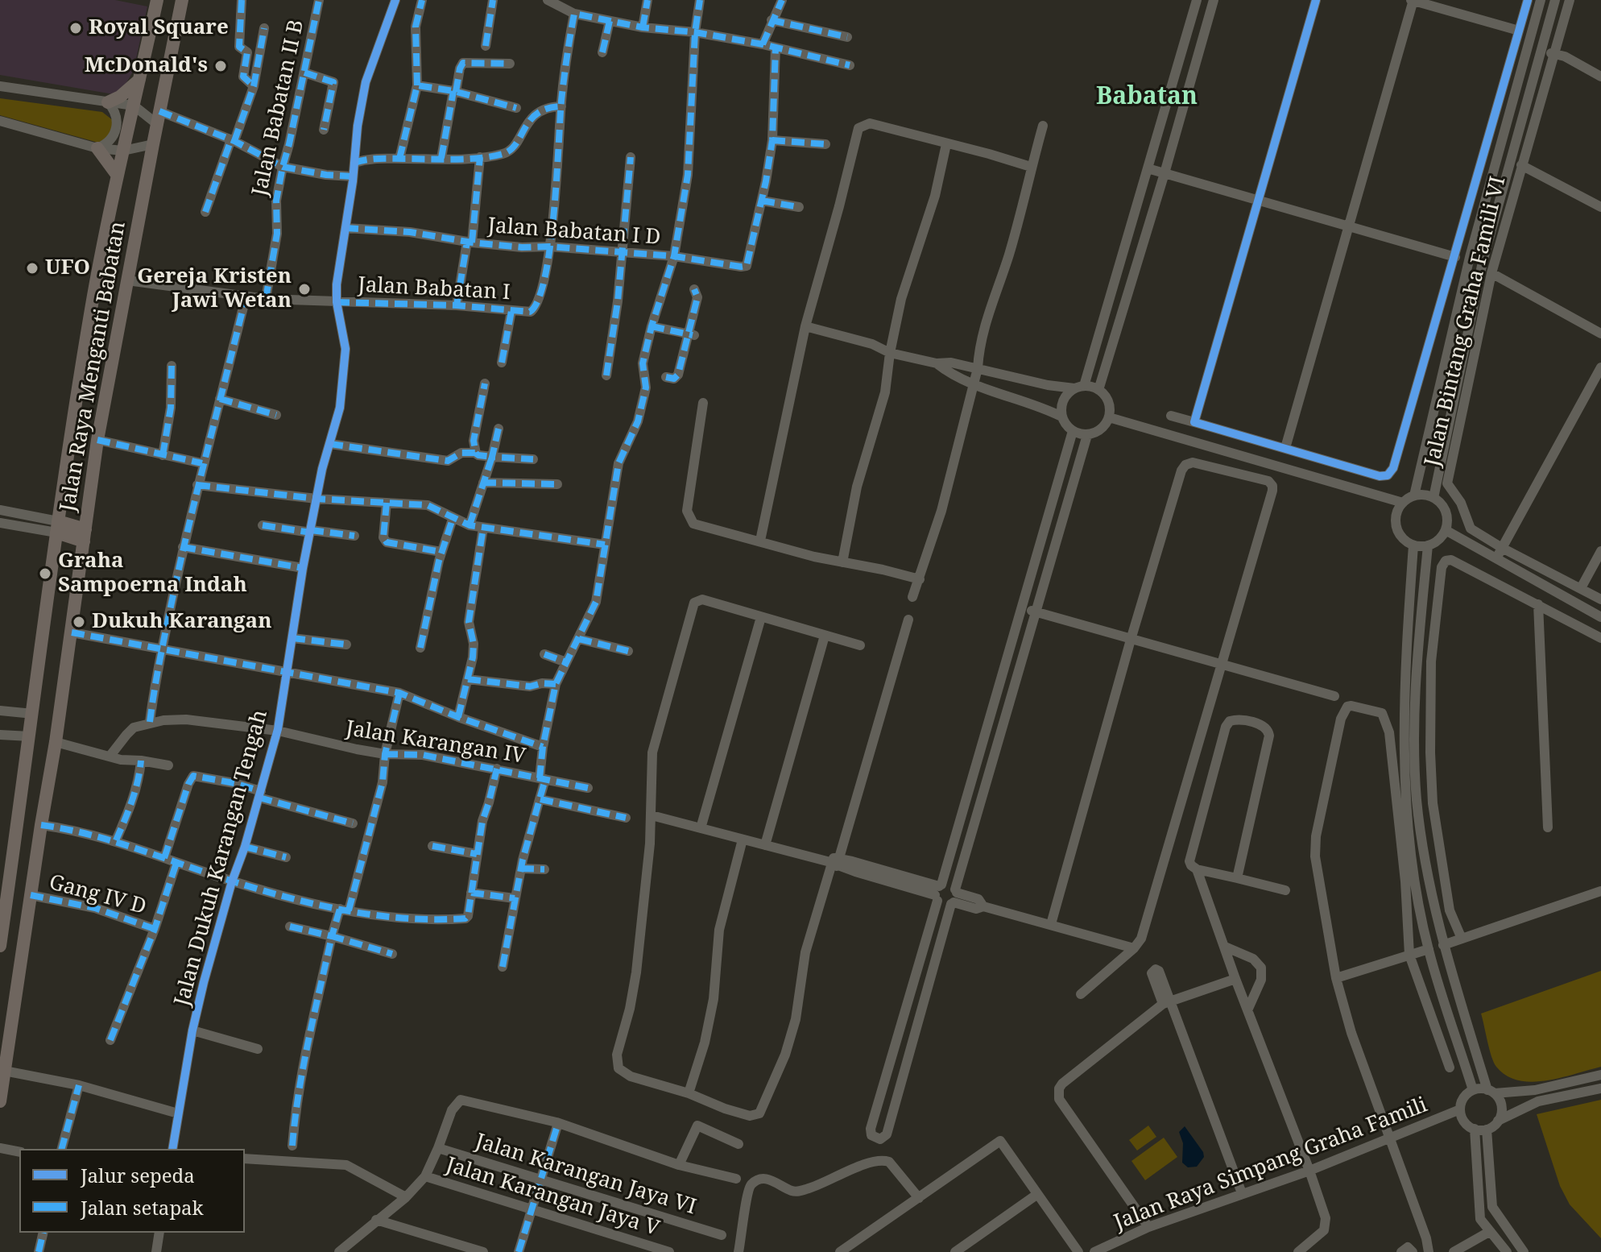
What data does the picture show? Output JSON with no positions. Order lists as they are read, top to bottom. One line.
{"streets":{"main road":["Jalan Raya Menganti Babatan"],"street":["Jalan Babatan II B","Jalan Babatan I D","Jalan Babatan I","Jalan Bintang Graha Famili VI","Jalan Karangan IV","Jalan Dukuh Karangan Tengah","Gang IV D","Jalan Raya Simpang Graha Famili","Jalan Karangan Jaya VI","Jalan Karangan Jaya V"]},"crossings":[["Jalan Babatan II B","Jalan Babatan I"],["Jalan Babatan I D","Jalan Babatan I"],["Jalan Babatan I D","Jalan Dukuh Karangan Tengah"],["Jalan Babatan I","Jalan Raya Menganti Babatan"],["Jalan Babatan I","Jalan Dukuh Karangan Tengah"],["Jalan Raya Menganti Babatan","Gang IV D"],["Jalan Karangan IV","Jalan Dukuh Karangan Tengah"]],"districts":["Babatan"],"places":["Royal Square","McDonald's","UFO","Gereja Kristen Jawi Wetan","Graha Sampoerna Indah","Dukuh Karangan"],"legend":["Jalur sepeda","Jalan setapak"]}
